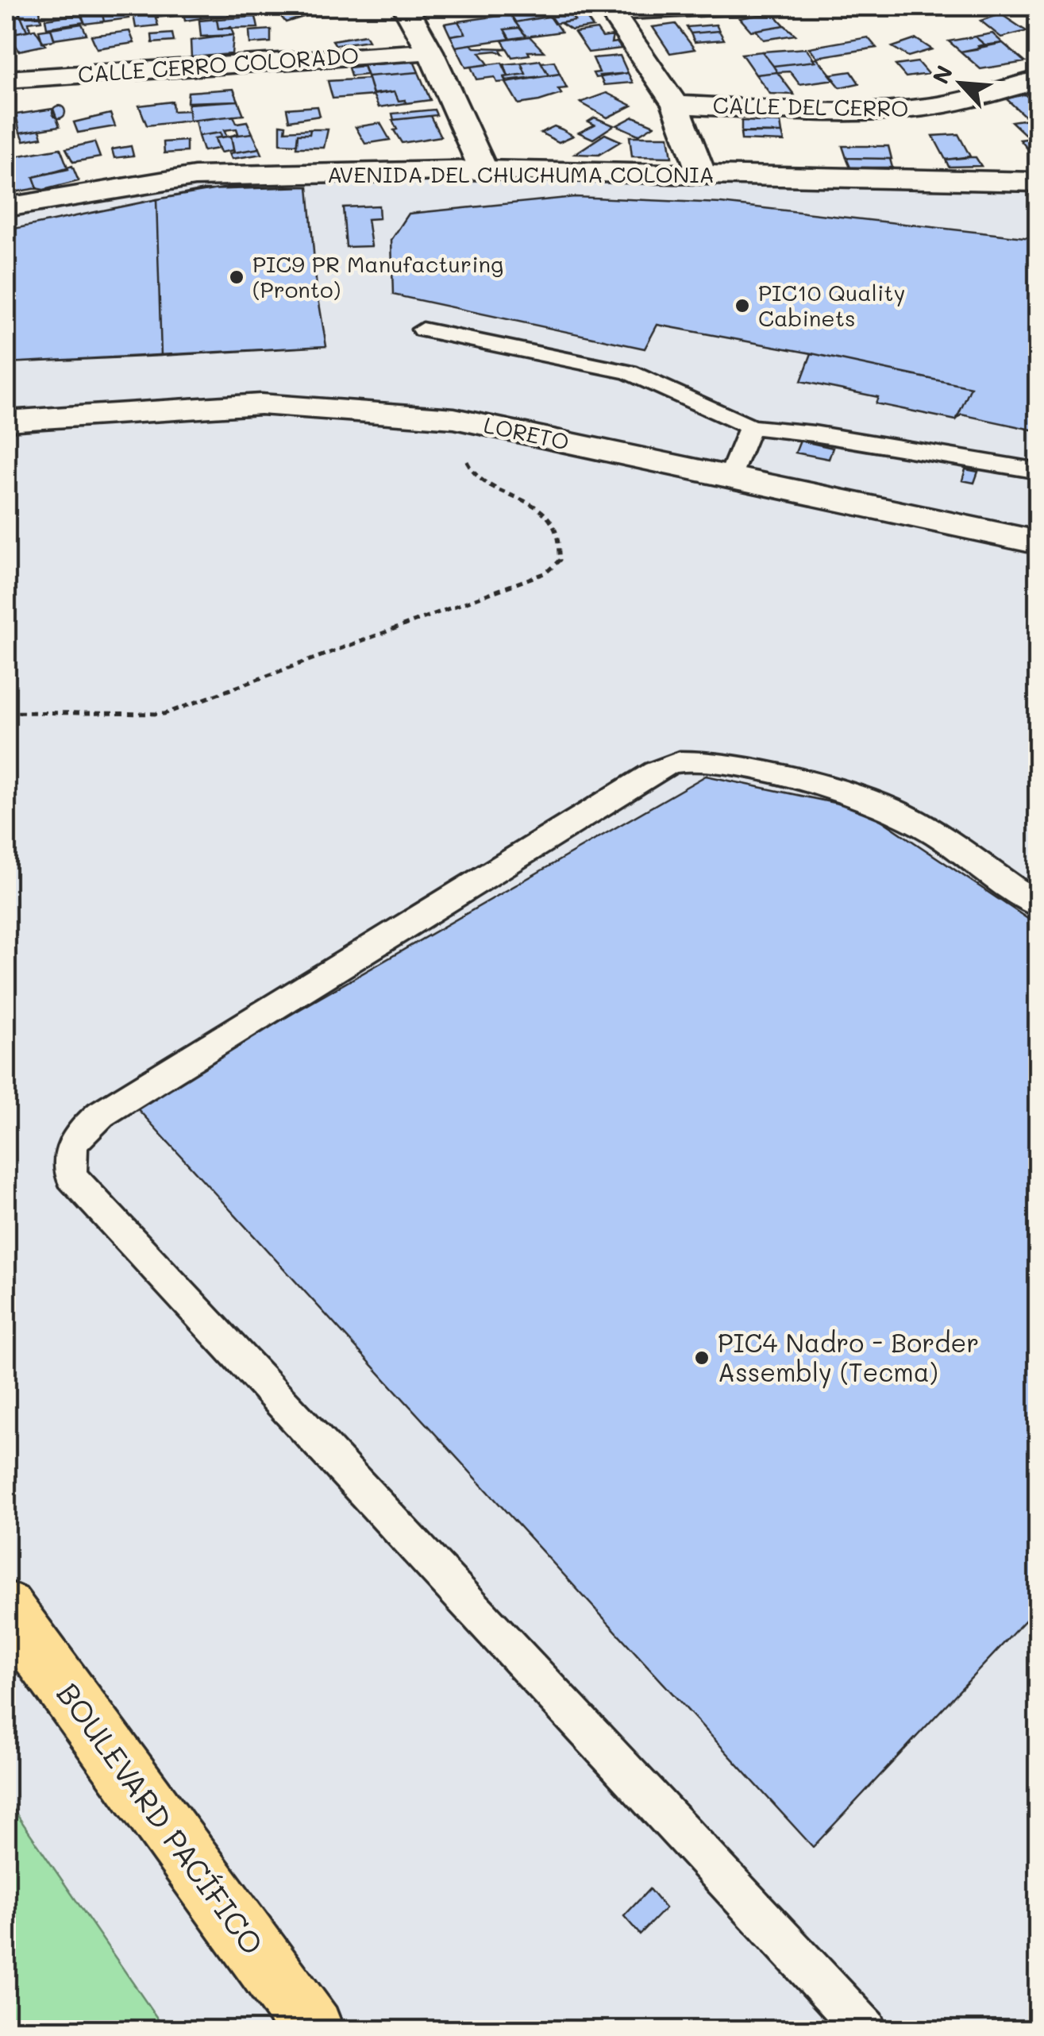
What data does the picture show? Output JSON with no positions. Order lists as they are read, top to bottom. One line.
{"streets":{"main road":["BOULEVARD PACÍFICO"],"street":["CALLE CERRO COLORADO","CALLE DEL CERRO","AVENIDA DEL CHUCHUMA COLONIA","LORETO"]},"places":["PIC9 PR Manufacturing (Pronto)","PIC10 Quality Cabinets","PIC4 Nadro - Border Assembly (Tecma)"],"north":"top left"}
